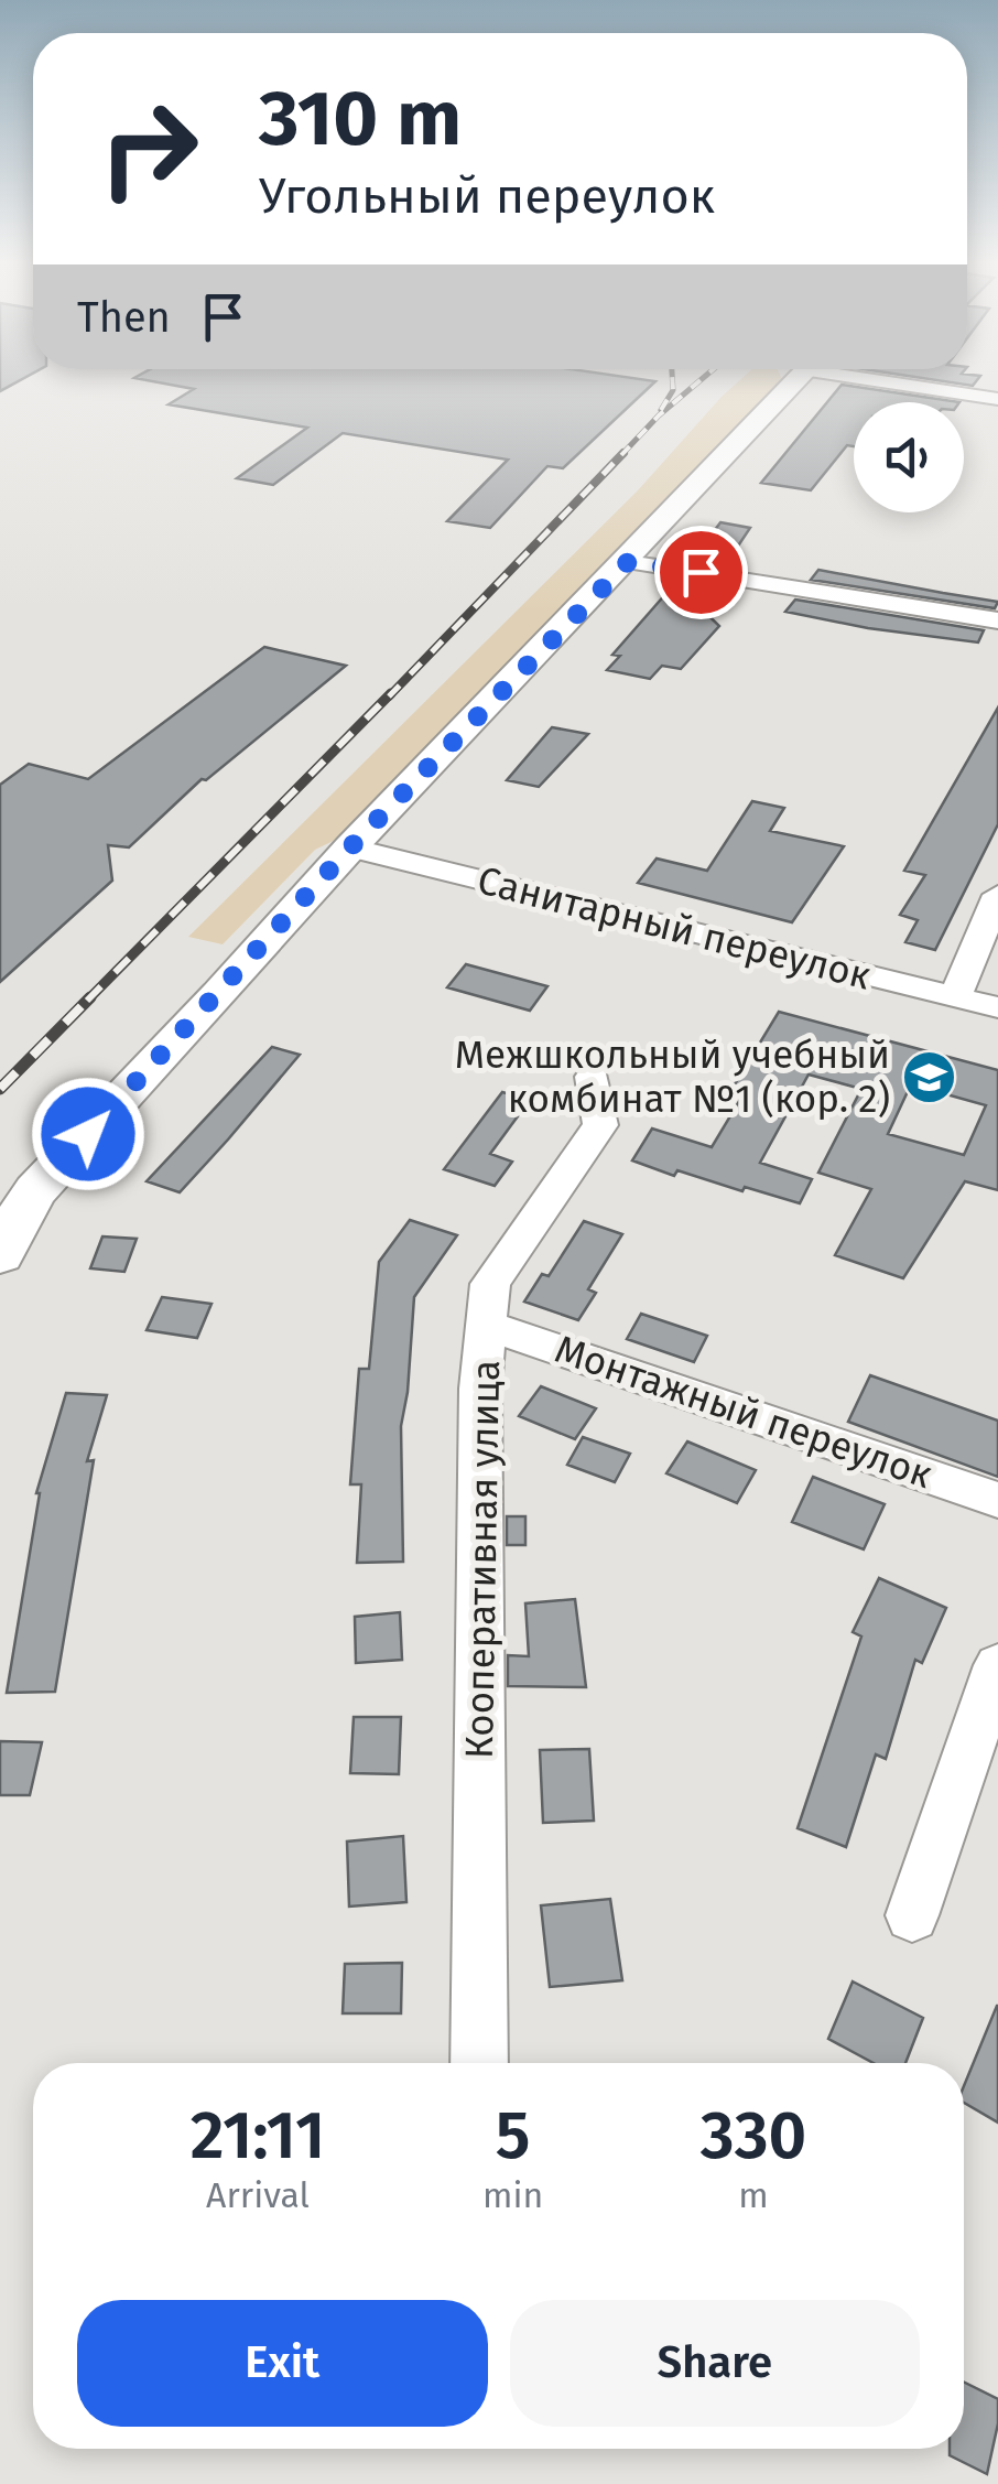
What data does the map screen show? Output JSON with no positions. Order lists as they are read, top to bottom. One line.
{"streets":{"street":["Санитарный переулок","Монтажный переулок","Кооперативная улица"]},"crossings":[["Монтажный переулок","Кооперативная улица"]],"places":{"school or university":["Межшкольный учебный комбинат №1 (кор. 2)"]},"page":{"turn":["310 m","Угольный переулок"],"then":"Then","eta":["21:11","Arrival","5","min","330","m"],"buttons":["Exit","Share"]}}
